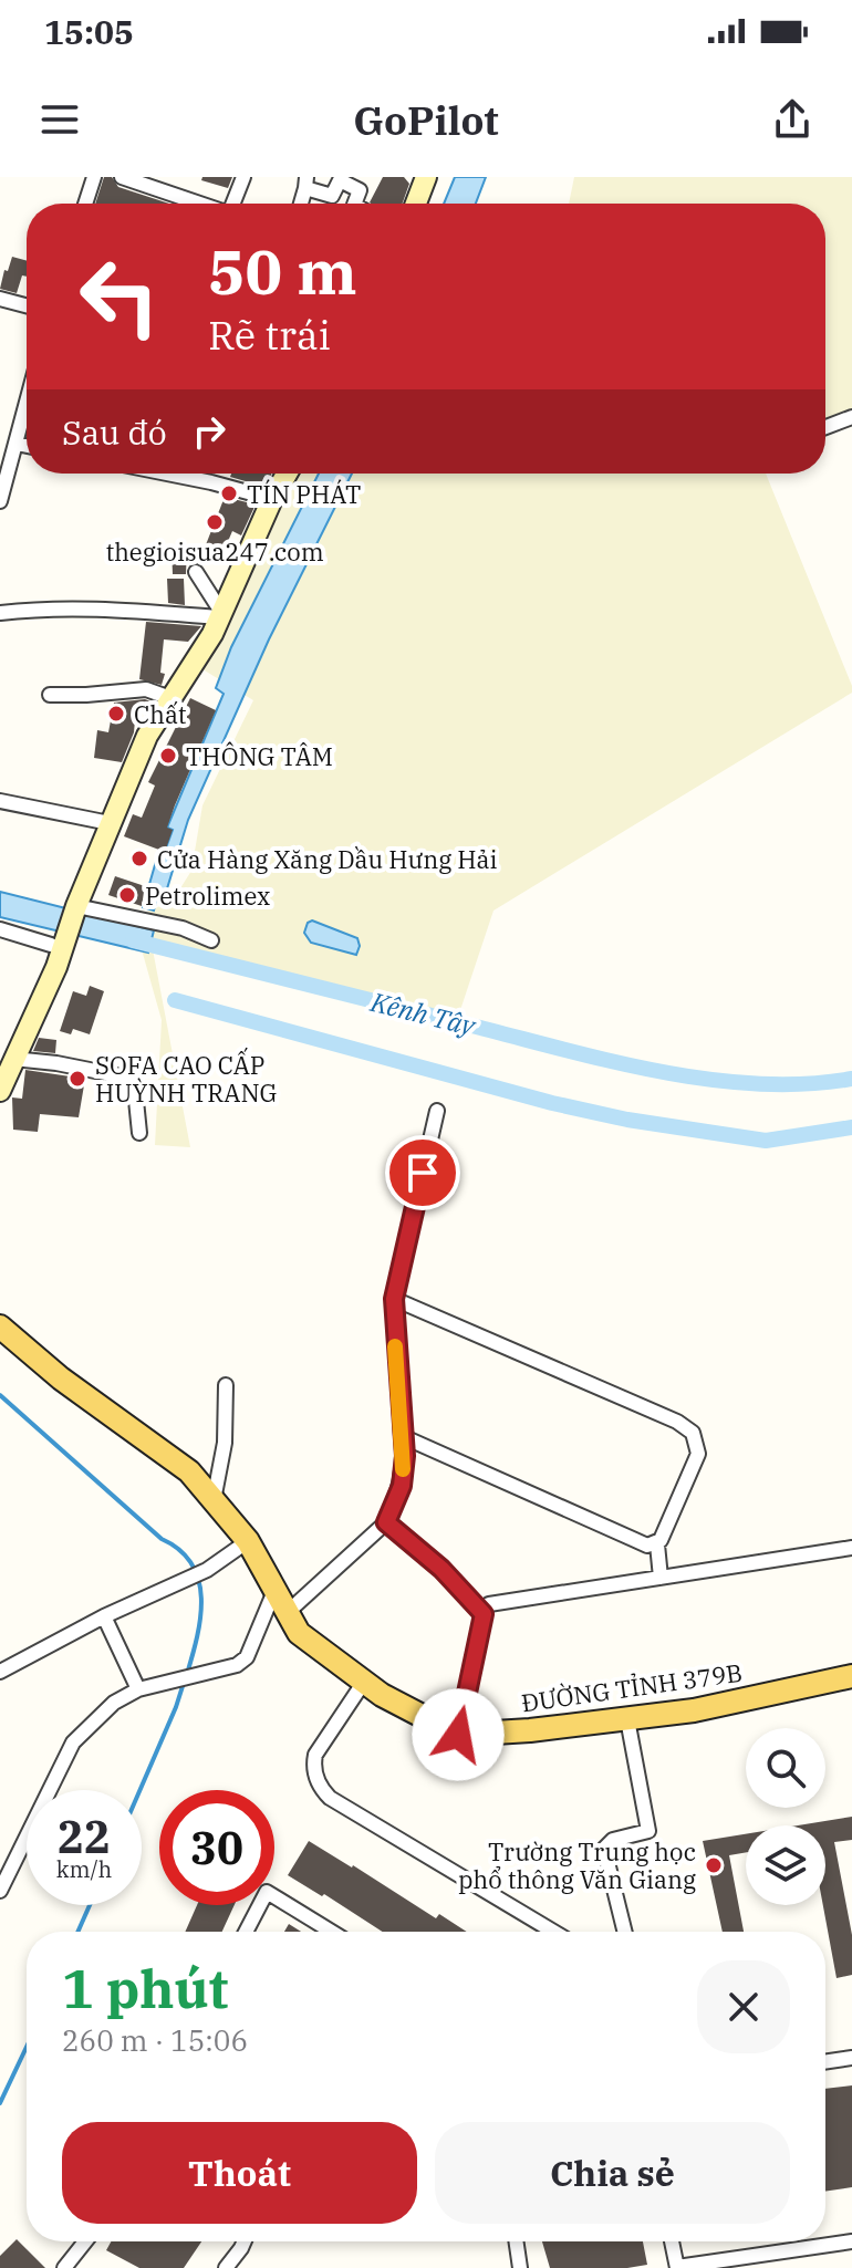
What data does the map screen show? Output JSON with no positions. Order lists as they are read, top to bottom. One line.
{"streets":{"main road":["ĐƯỜNG TỈNH 379B"]},"water":["Kênh Tây"],"places":["TÍN PHÁT","thegioisua247.com","Chất","THÔNG TÂM","Cửa Hàng Xăng Dầu Hưng Hải","Petrolimex","SOFA CAO CẤP HUỲNH TRANG","Trường Trung học phổ thông Văn Giang"],"page":{"status":"15:05","header":"GoPilot","turn":["50 m","Rẽ trái"],"then":"Sau đó","speed":"22 km/h","limit":"30","heading":["1 phút","260 m · 15:06"],"buttons":["Thoát","Chia sẻ"]}}
